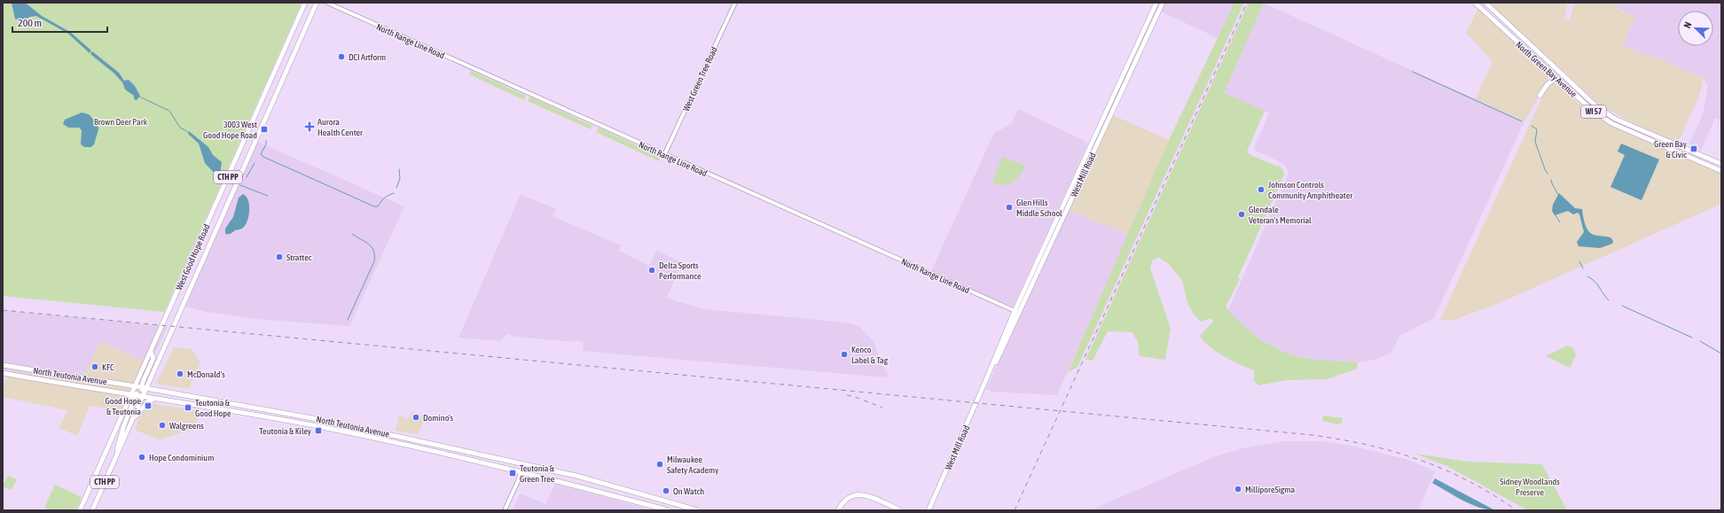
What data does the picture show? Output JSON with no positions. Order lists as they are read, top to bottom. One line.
{"streets":{"main road":["North Green Bay Avenue","WI 57","West Mill Road","CTH PP","West Good Hope Road","North Teutonia Avenue"],"street":["North Range Line Road","West Green Tree Road"]},"crossings":[["North Range Line Road","West Green Tree Road"],["North Range Line Road","West Mill Road"],["CTH PP","North Teutonia Avenue"],["West Good Hope Road","North Teutonia Avenue"]],"parks":["Brown Deer Park","Sidney Woodlands Preserve"],"places":{"other":["DCI Artform","Johnson Controls Community Amphitheater","Glen Hills Middle School","Glendale Veteran's Memorial","Strattec","Delta Sports Performance","Kenco Label & Tag","KFC","McDonald's","Domino's","Walgreens","Hope Condominium","Milwaukee Safety Academy","MilliporeSigma","On Watch"],"health":["Aurora Health Center"],"transit":["3003 West Good Hope Road","Green Bay & Civic","Good Hope & Teutonia","Teutonia & Good Hope","Teutonia & Kiley","Teutonia & Green Tree"]},"scale_bar":"200 m","north":"top left"}
